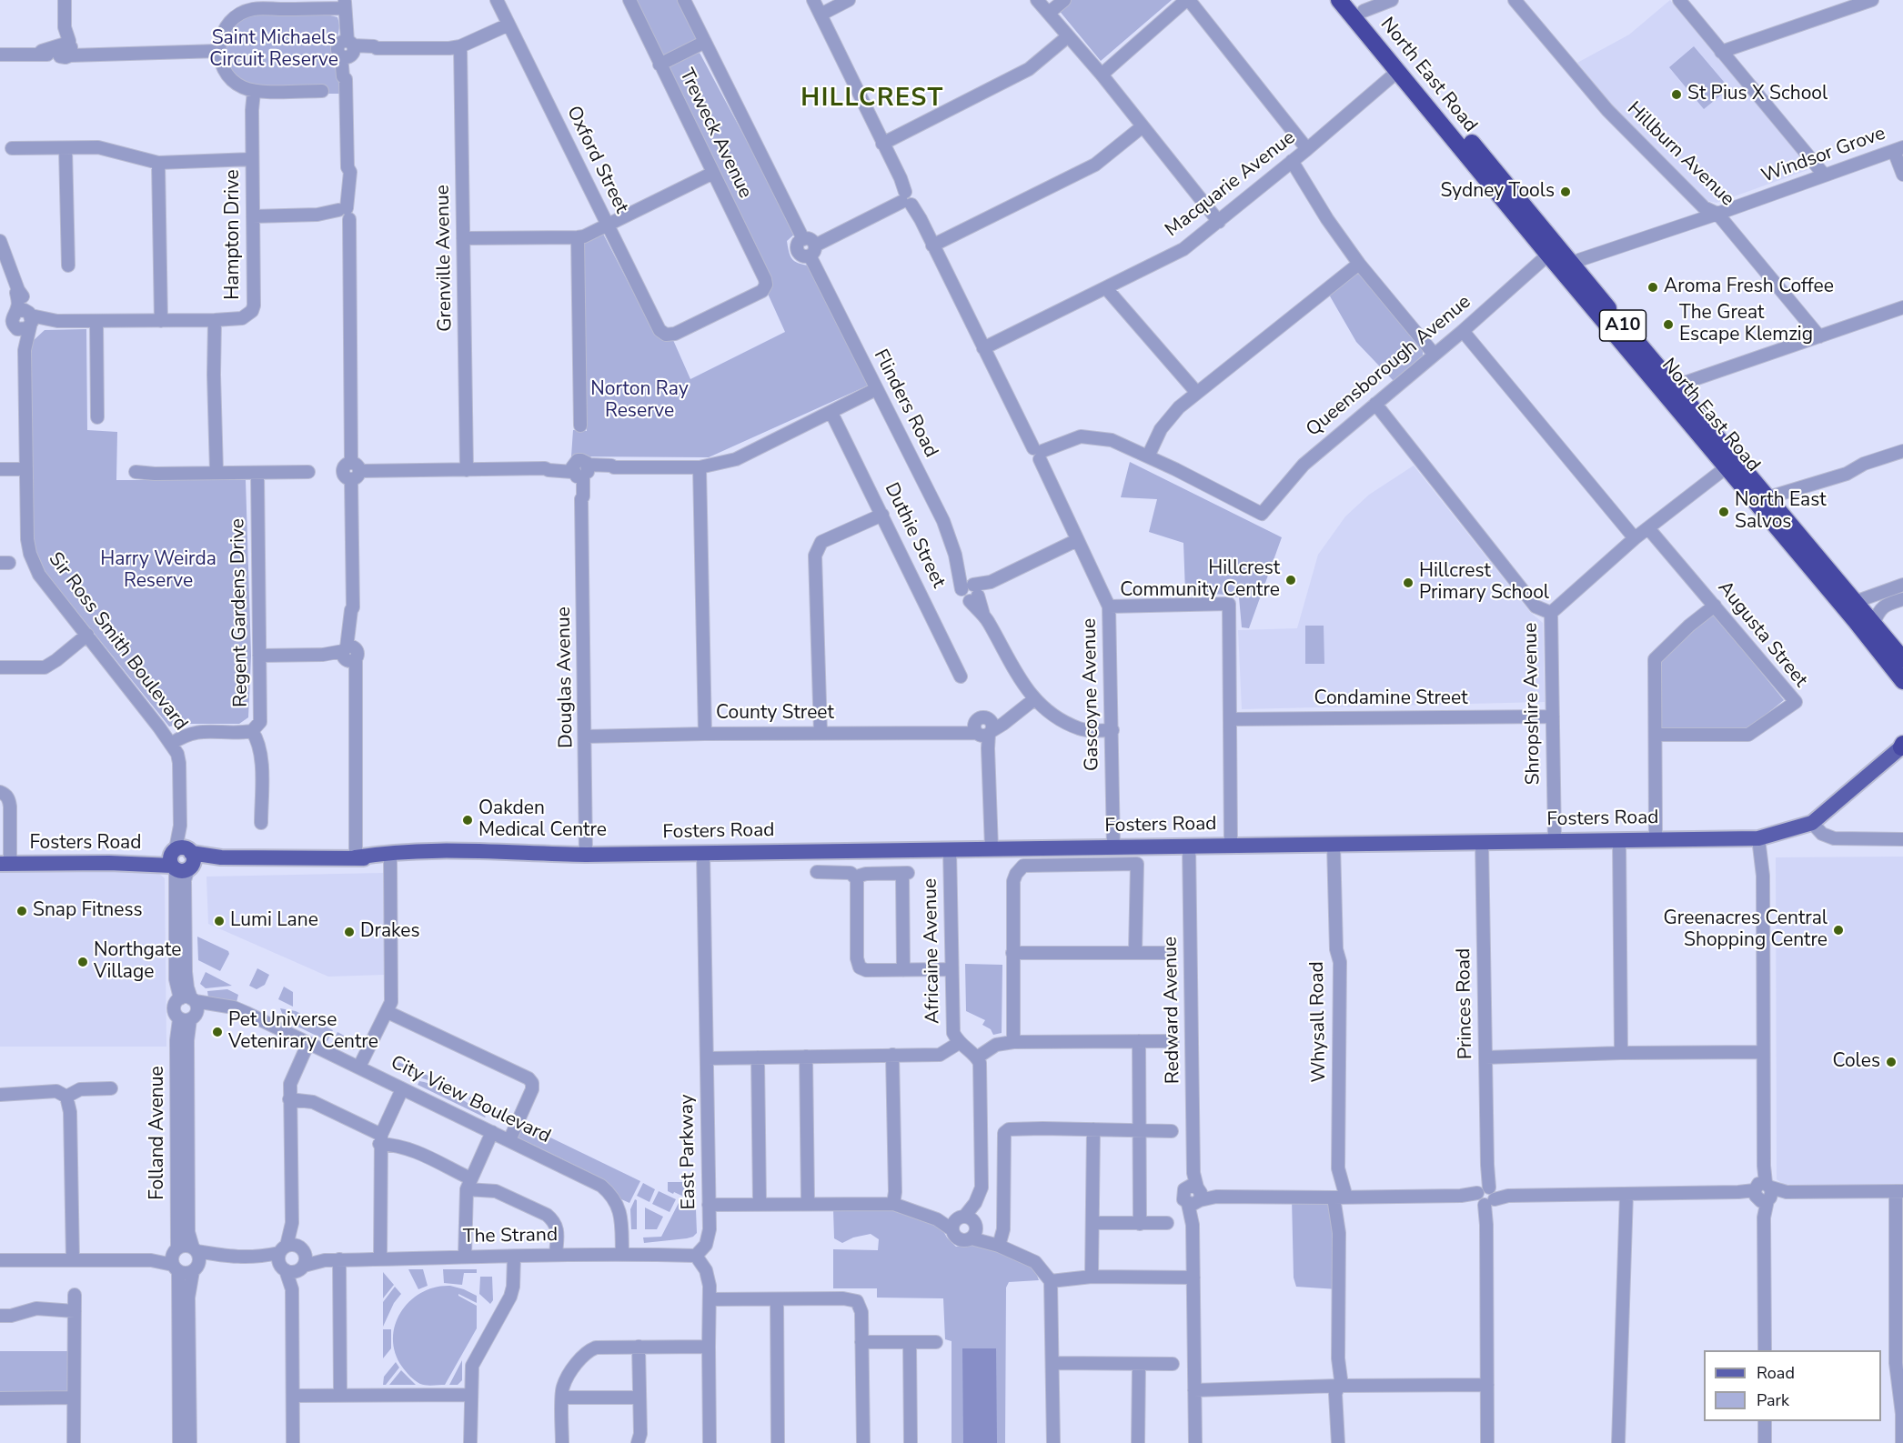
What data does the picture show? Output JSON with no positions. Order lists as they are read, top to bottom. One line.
{"streets":{"highway":["North East Road","A10"],"main road":["Fosters Road"],"street":["Treweck Avenue","Hillburn Avenue","Windsor Grove","Oxford Street","Macquarie Avenue","Hampton Drive","Grenville Avenue","Queensborough Avenue","Flinders Road","Duthie Street","Regent Gardens Drive","Augusta Street","Sir Ross Smith Boulevard","Douglas Avenue","Gascoyne Avenue","Condamine Street","Shropshire Avenue","County Street","Africaine Avenue","Princes Road","Redward Avenue","Whysall Road","City View Boulevard","Folland Avenue","East Parkway","The Strand"]},"crossings":[["North East Road","Windsor Grove"],["North East Road","Macquarie Avenue"],["North East Road","Queensborough Avenue"],["Treweck Avenue","Oxford Street"],["Hillburn Avenue","Windsor Grove"],["Macquarie Avenue","Gascoyne Avenue"],["Hampton Drive","Sir Ross Smith Boulevard"],["Queensborough Avenue","Shropshire Avenue"],["Flinders Road","Gascoyne Avenue"],["Flinders Road","County Street"],["Regent Gardens Drive","Sir Ross Smith Boulevard"],["Sir Ross Smith Boulevard","Fosters Road"],["Douglas Avenue","County Street"],["Douglas Avenue","Fosters Road"],["Gascoyne Avenue","Fosters Road"],["Condamine Street","Shropshire Avenue"],["Shropshire Avenue","Fosters Road"],["Fosters Road","Africaine Avenue"],["Fosters Road","Princes Road"],["Fosters Road","Redward Avenue"],["Fosters Road","Whysall Road"],["Fosters Road","East Parkway"],["City View Boulevard","Folland Avenue"],["City View Boulevard","The Strand"],["East Parkway","The Strand"]],"districts":["HILLCREST"],"parks":["Saint Michaels Circuit Reserve","Norton Ray Reserve","Harry Weirda Reserve"],"places":["St Pius X School","Sydney Tools","Aroma Fresh Coffee","The Great Escape Klemzig","North East Salvos","Hillcrest Community Centre","Hillcrest Primary School","Oakden Medical Centre","Snap Fitness","Lumi Lane","Greenacres Central Shopping Centre","Drakes","Northgate Village","Pet Universe Vetenirary Centre","Coles"],"legend":["Road","Park"]}
